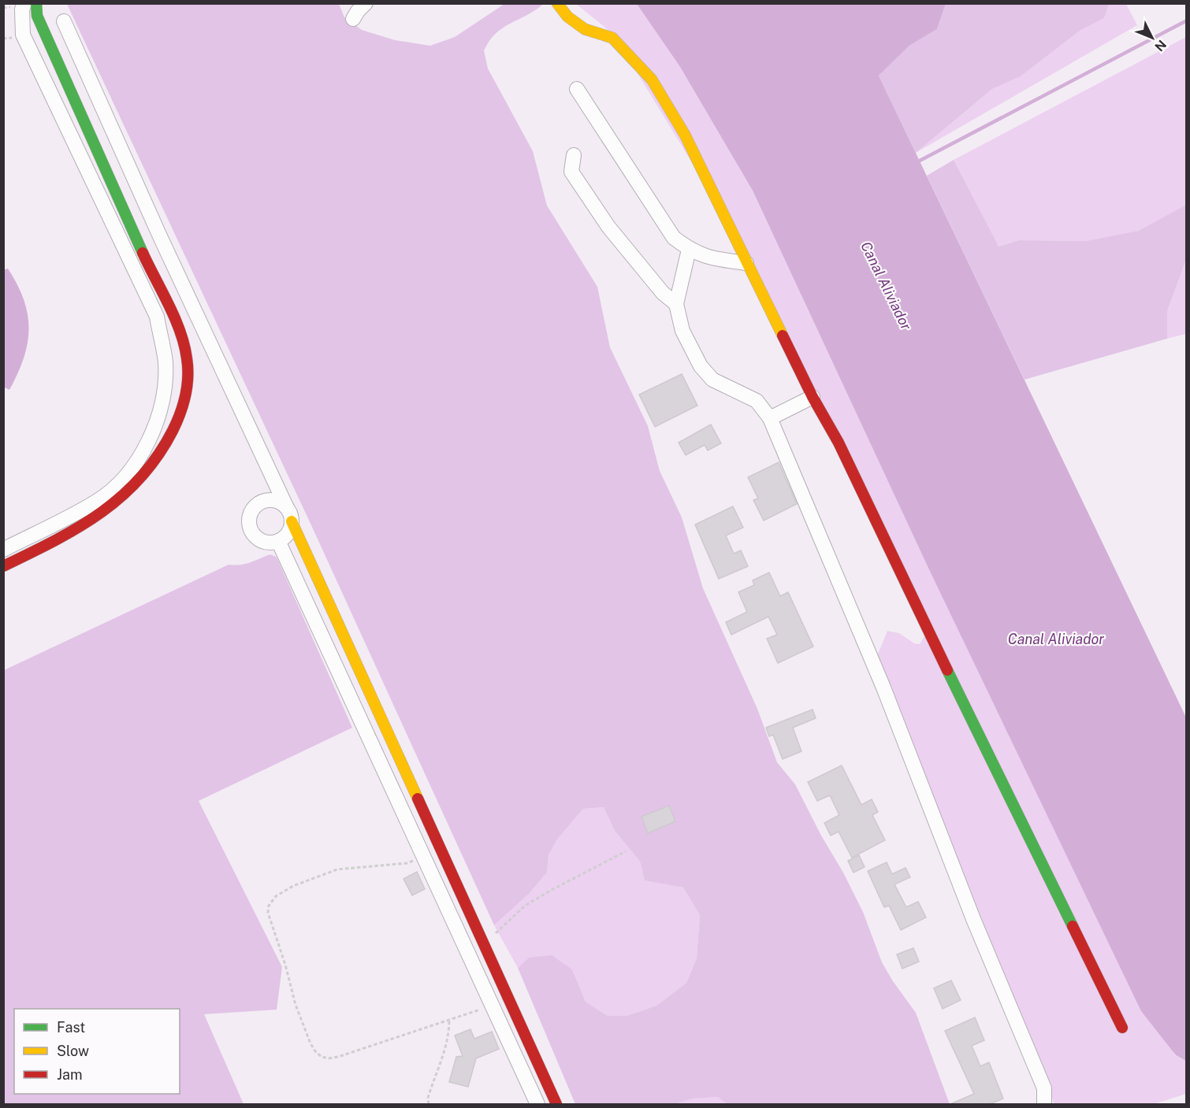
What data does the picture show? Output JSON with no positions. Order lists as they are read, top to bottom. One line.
{"water":["Canal Aliviador"],"legend":["Fast","Slow","Jam"],"north":"bottom right"}
